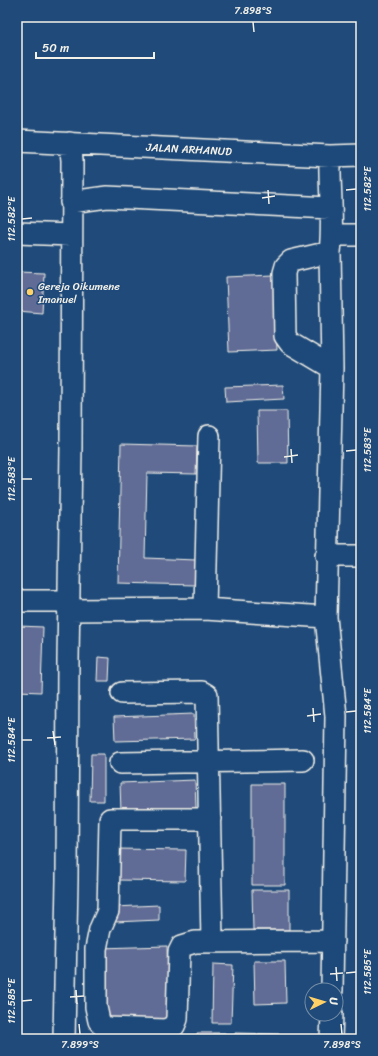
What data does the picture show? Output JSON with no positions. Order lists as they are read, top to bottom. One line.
{"streets":{"street":["JALAN ARHANUD"]},"places":["Gereja Oikumene Imanuel"],"scale_bar":"50 m","north":"right","coordinates":["7.898°S","112.582°E","112.583°E","112.584°E","112.585°E","7.899°S"]}
